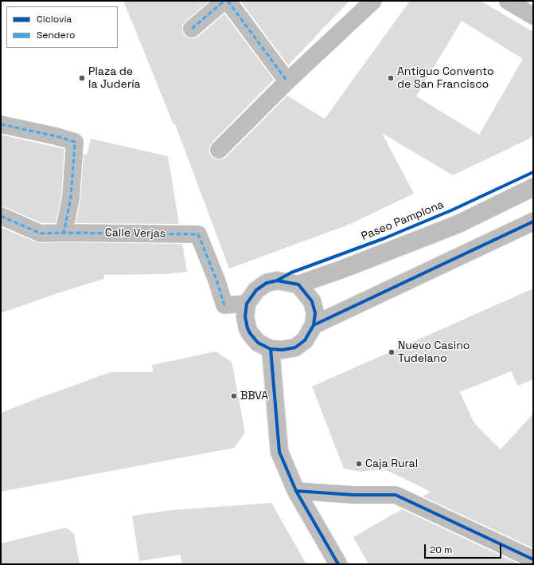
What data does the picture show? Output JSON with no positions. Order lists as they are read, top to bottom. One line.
{"streets":{"main road":["Paseo Pamplona","Calle Verjas"]},"crossings":[["Paseo Pamplona","Calle Verjas"]],"places":["Plaza de la Judería","Antiguo Convento de San Francisco","Nuevo Casino Tudelano","BBVA","Caja Rural"],"legend":["Ciclovía","Sendero"],"scale_bar":"20 m"}
